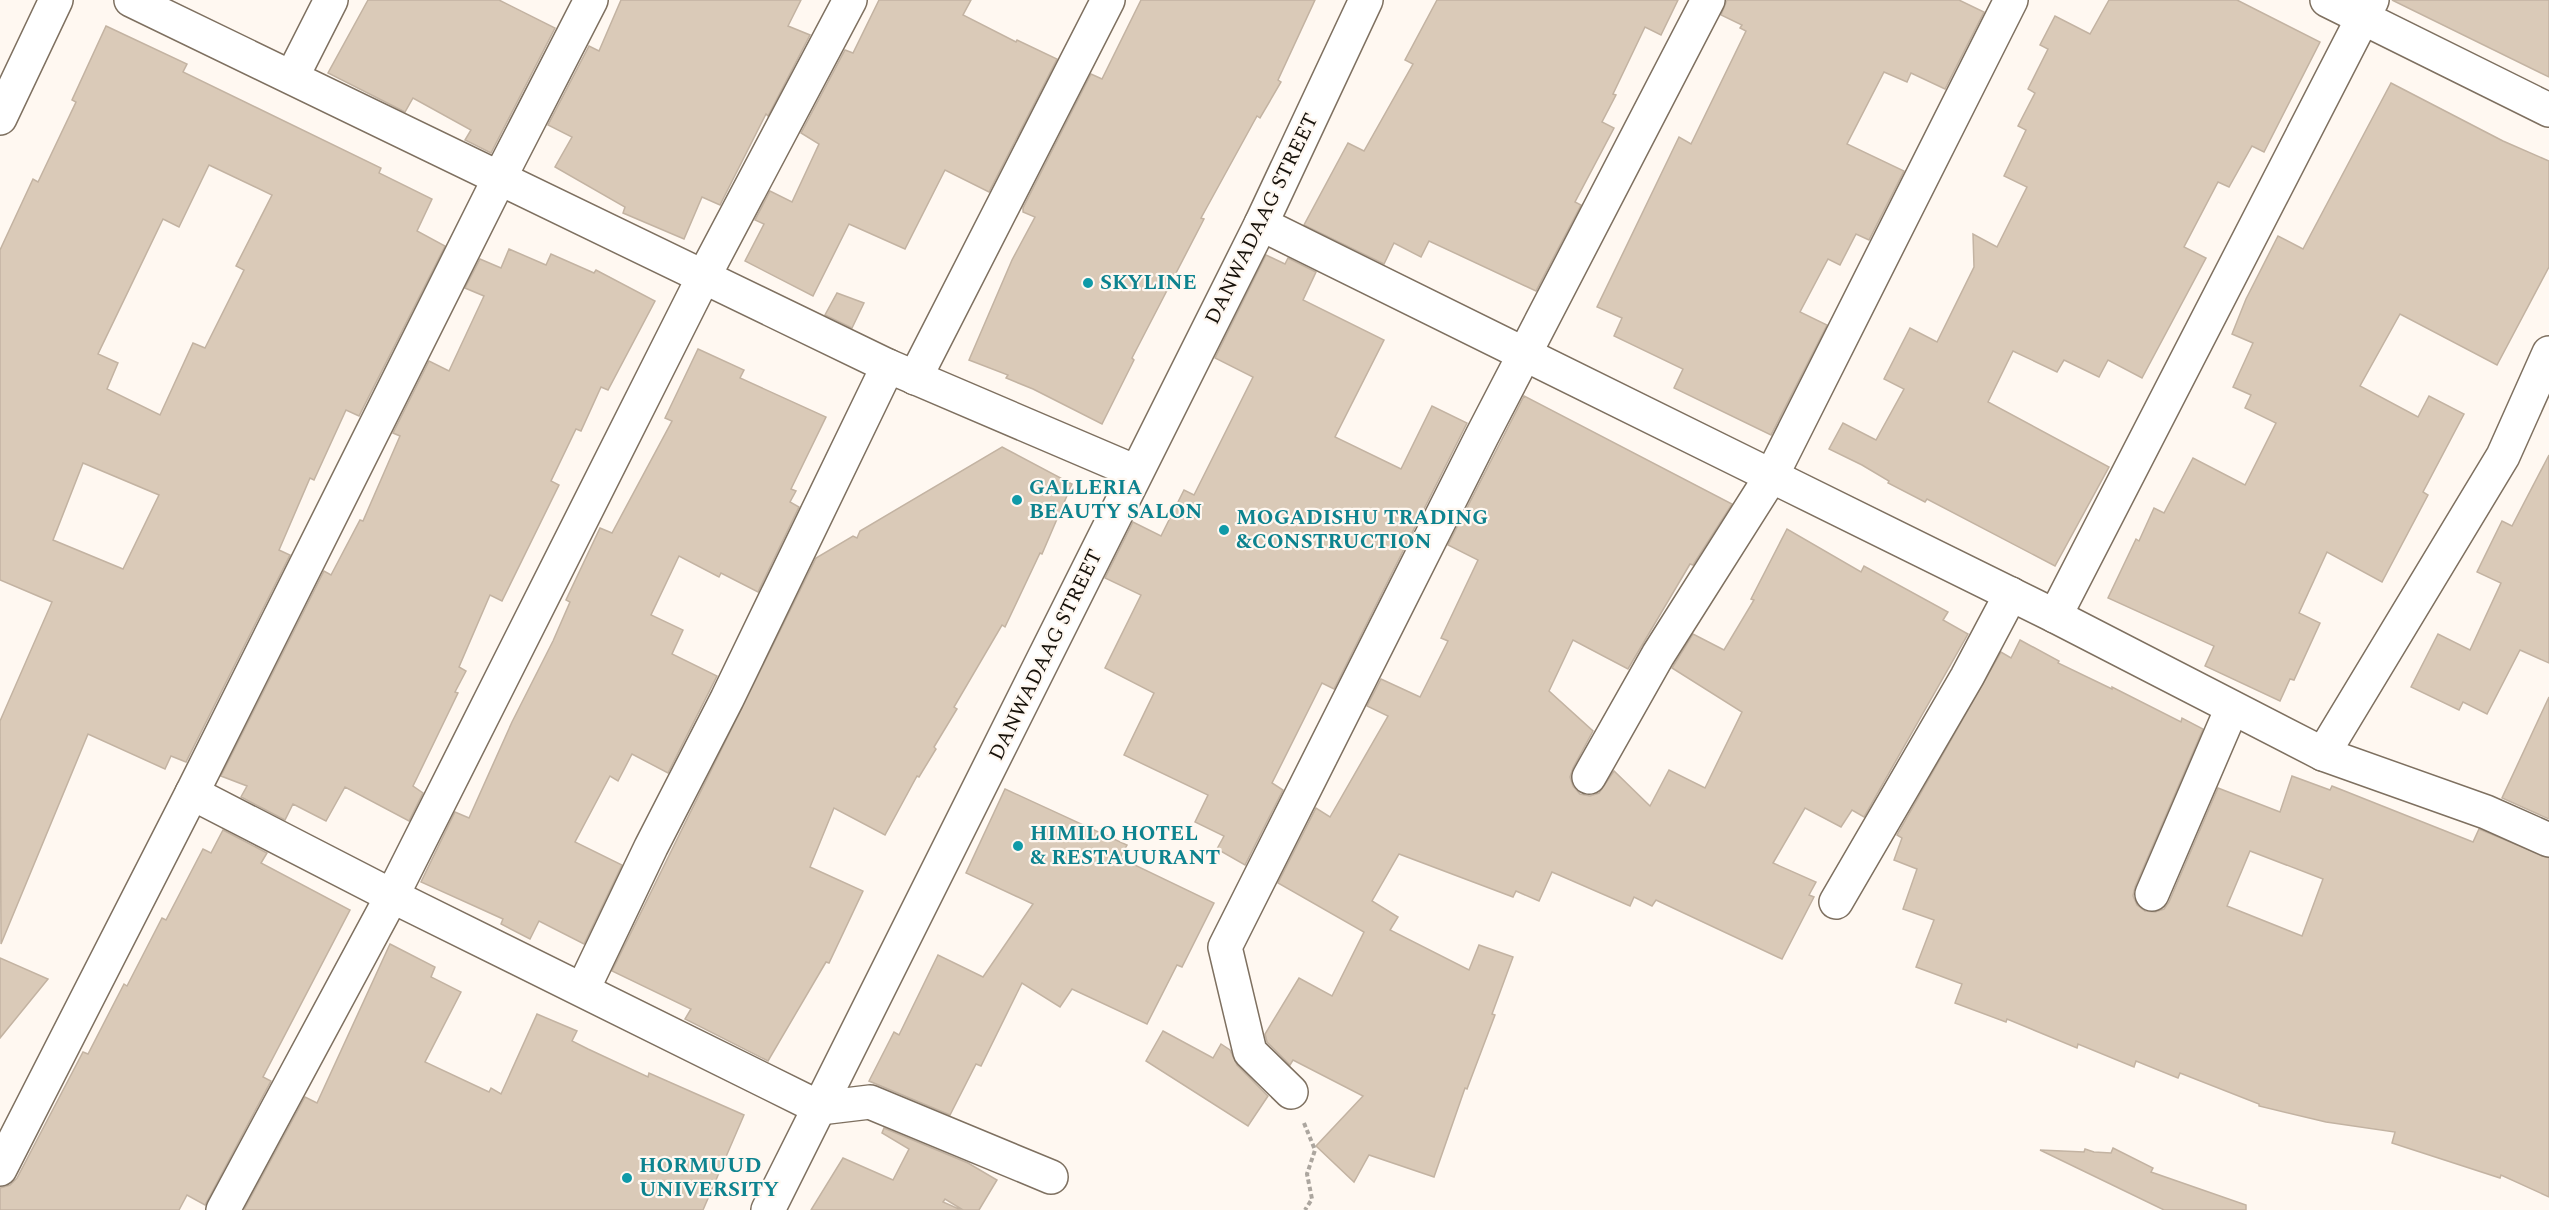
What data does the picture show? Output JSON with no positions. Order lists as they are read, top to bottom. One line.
{"streets":{"street":["DANWADAAG STREET"]},"places":["SKYLINE","GALLERIA BEAUTY SALON","MOGADISHU TRADING &CONSTRUCTION","HIMILO HOTEL & RESTAUURANT","HORMUUD UNIVERSITY"]}
